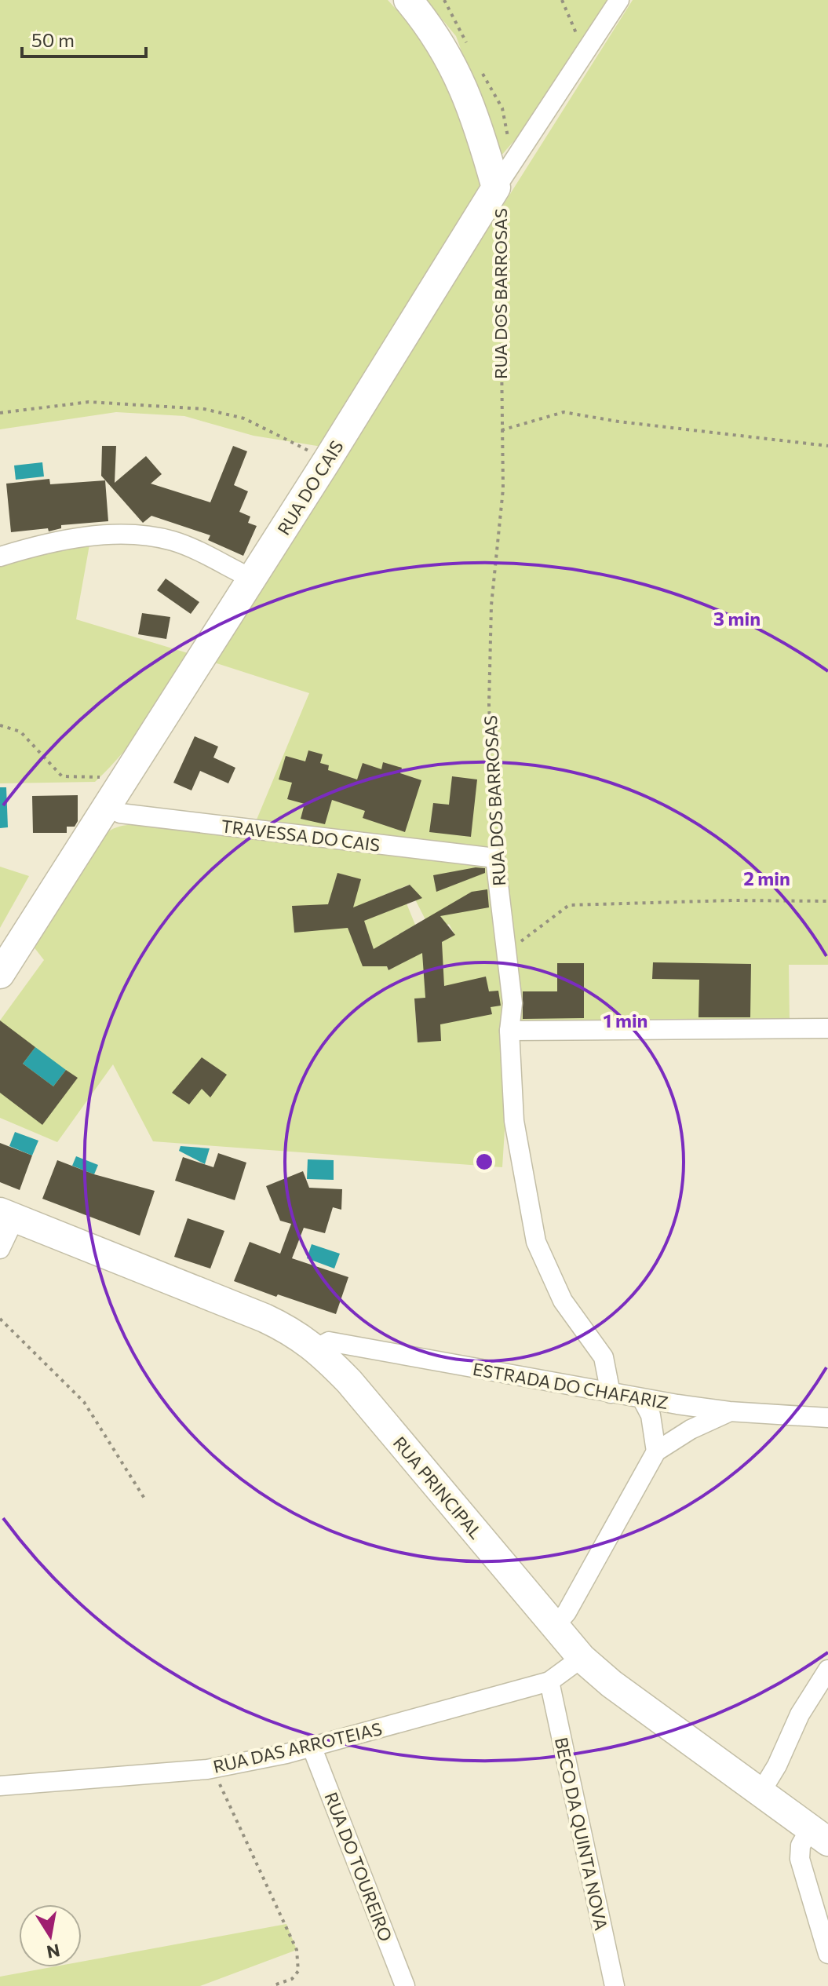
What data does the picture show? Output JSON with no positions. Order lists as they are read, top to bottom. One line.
{"streets":{"street":["RUA DOS BARROSAS","RUA DO CAIS","TRAVESSA DO CAIS","ESTRADA DO CHAFARIZ","RUA PRINCIPAL","RUA DAS ARROTEIAS","BECO DA QUINTA NOVA","RUA DO TOUREIRO"]},"crossings":[["RUA DOS BARROSAS","TRAVESSA DO CAIS"],["RUA DOS BARROSAS","ESTRADA DO CHAFARIZ"],["RUA DO CAIS","TRAVESSA DO CAIS"],["ESTRADA DO CHAFARIZ","RUA PRINCIPAL"],["RUA PRINCIPAL","RUA DAS ARROTEIAS"],["RUA DAS ARROTEIAS","BECO DA QUINTA NOVA"],["RUA DAS ARROTEIAS","RUA DO TOUREIRO"]],"scale_bar":"50 m","north":"bottom","rings":["3 min","2 min","1 min"]}
